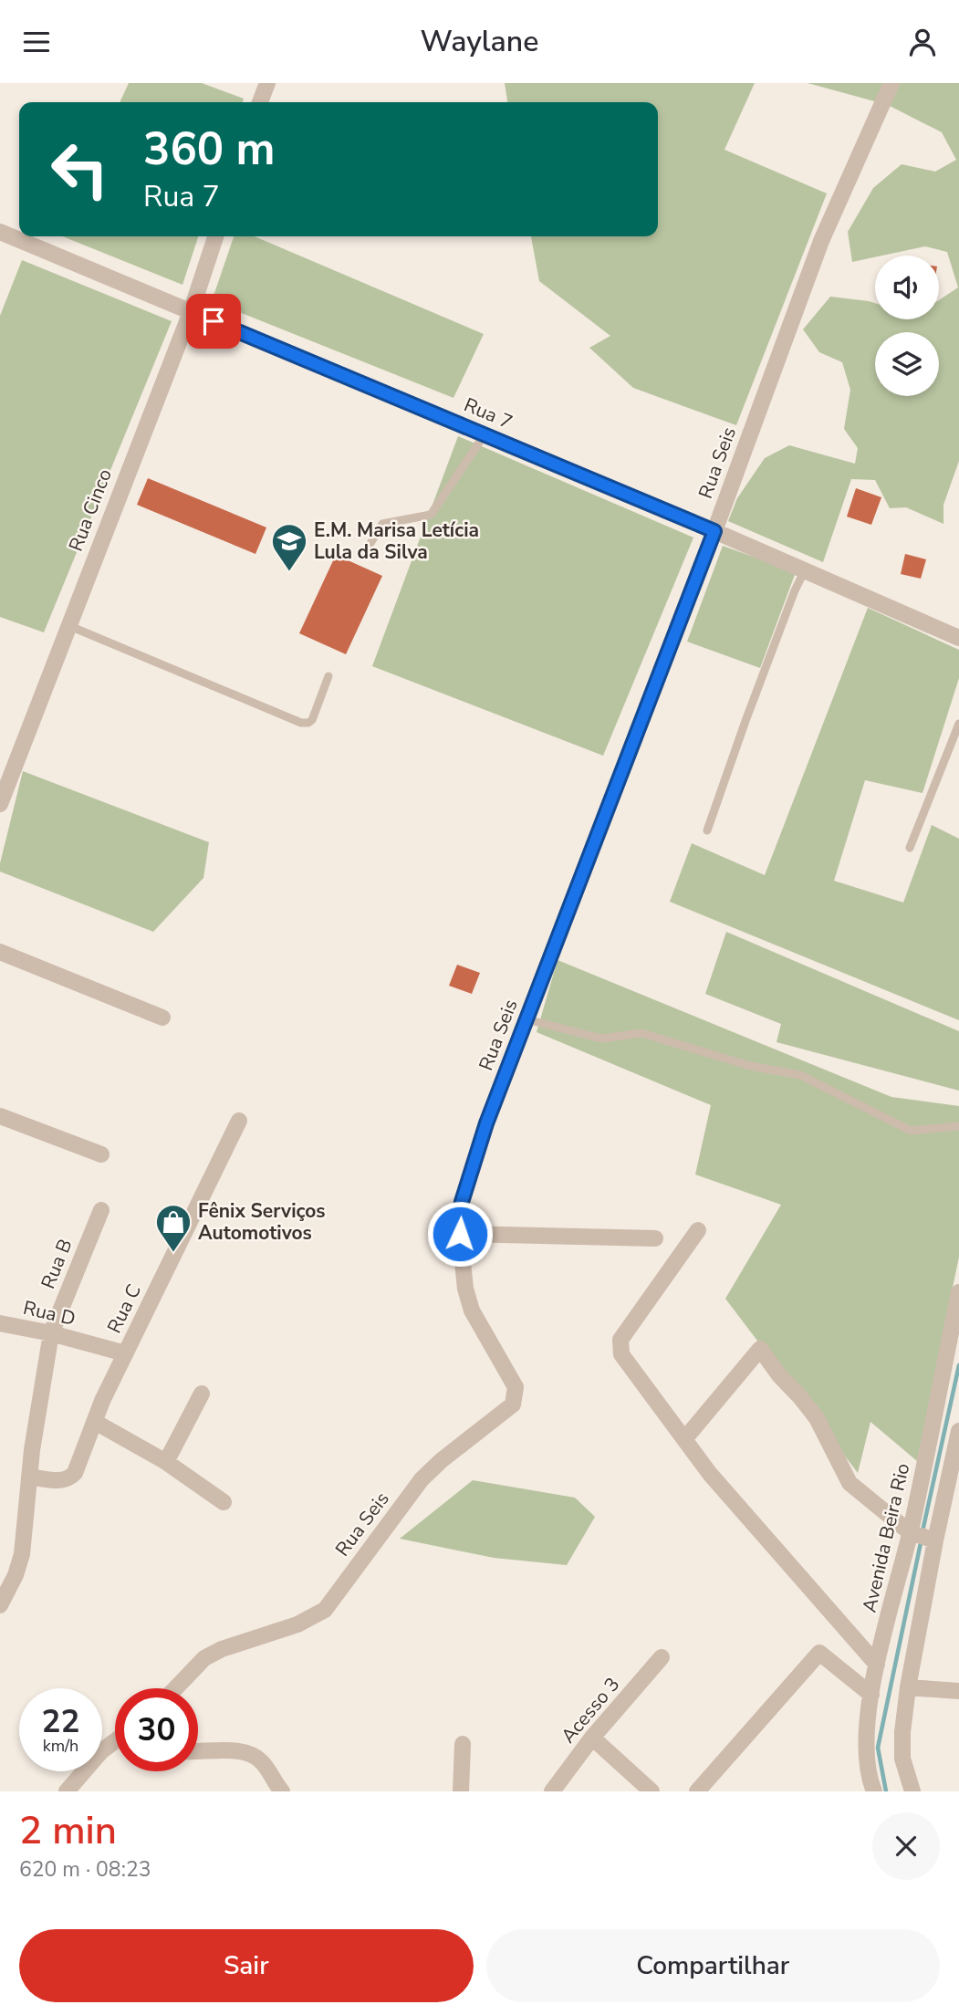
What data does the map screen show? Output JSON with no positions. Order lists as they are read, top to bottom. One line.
{"streets":{"street":["Rua 7","Rua Seis","Rua Cinco","Rua B","Rua C","Rua D","Avenida Beira Rio","Acesso 3"]},"crossings":[["Rua 7","Rua Seis"],["Rua 7","Rua Cinco"],["Rua B","Rua C"],["Rua B","Rua D"],["Rua C","Rua D"]],"places":{"school or university":["E.M. Marisa Letícia Lula da Silva"],"shop":["Fênix Serviços Automotivos"]},"page":{"header":"Waylane","turn":["360 m","Rua 7"],"speed":"22 km/h","limit":"30","heading":["2 min","620 m · 08:23"],"buttons":["Sair","Compartilhar"]}}
